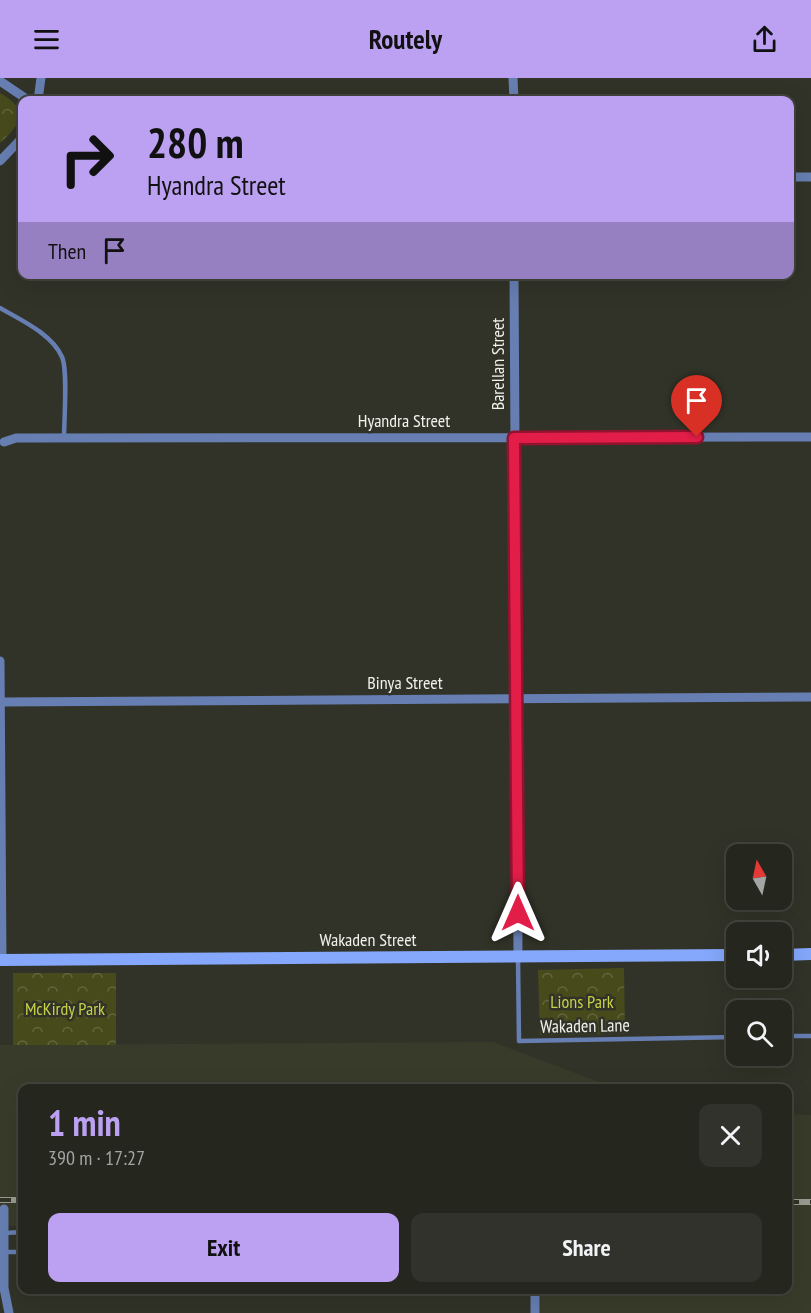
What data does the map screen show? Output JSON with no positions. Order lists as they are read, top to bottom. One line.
{"streets":{"street":["Barellan Street","Hyandra Street","Binya Street","Wakaden Street"],"lane":["Wakaden Lane"]},"crossings":[["Barellan Street","Hyandra Street"],["Barellan Street","Binya Street"],["Barellan Street","Wakaden Street"],["Barellan Street","Wakaden Lane"],["Wakaden Street","Wakaden Lane"]],"parks":["Lions Park","McKirdy Park"],"north":"top","page":{"header":"Routely","turn":["280 m","Hyandra Street"],"then":"Then","heading":["1 min","390 m · 17:27"],"buttons":["Exit","Share"]}}
